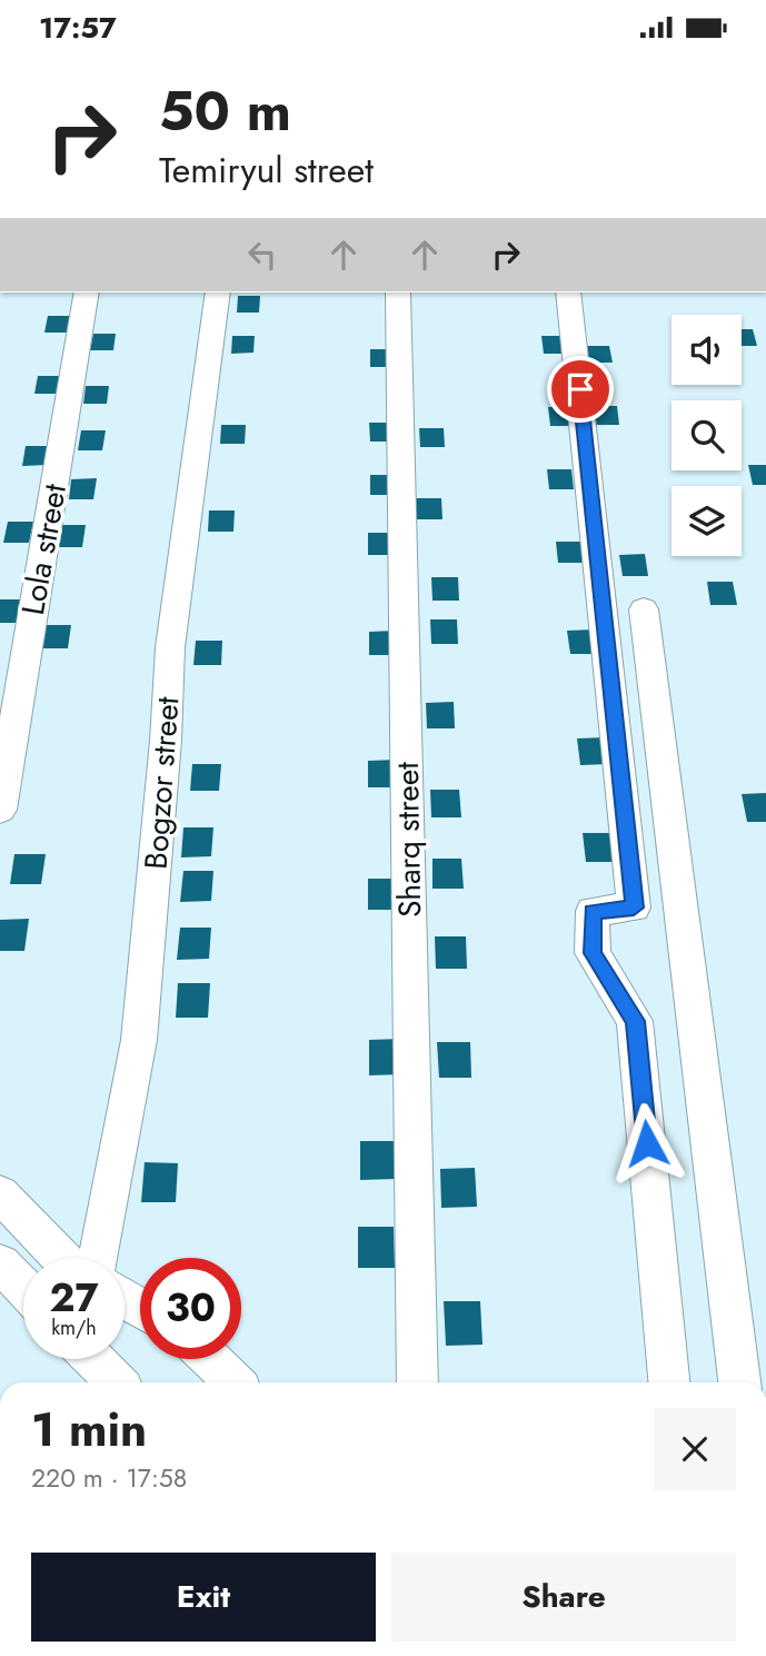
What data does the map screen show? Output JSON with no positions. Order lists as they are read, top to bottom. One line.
{"streets":{"street":["Lola street","Bogzor street","Sharq street"]},"page":{"status":"17:57","turn":["50 m","Temiryul street"],"speed":"27 km/h","limit":"30","heading":["1 min","220 m · 17:58"],"buttons":["Exit","Share"]}}
